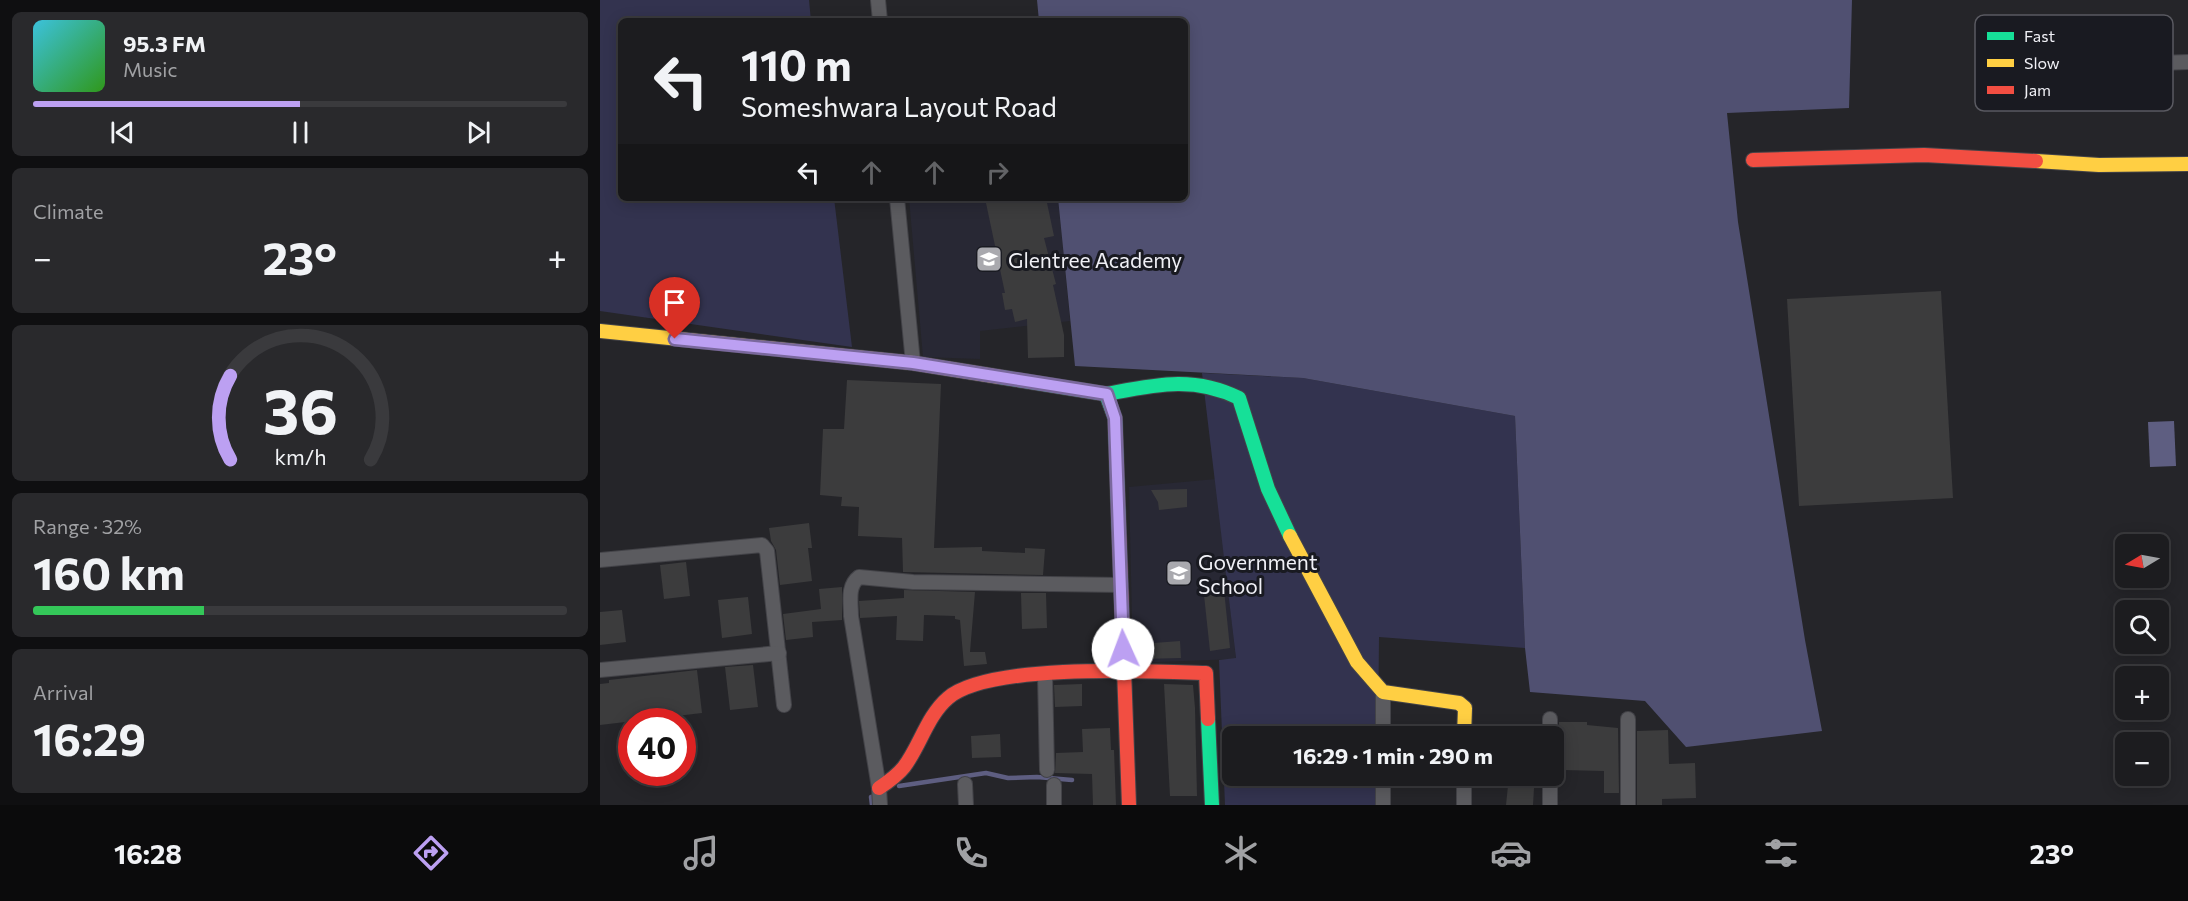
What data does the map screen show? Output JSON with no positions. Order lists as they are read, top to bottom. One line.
{"places":{"school or university":["Glentree Academy","Government School"]},"legend":["Fast","Slow","Jam"],"north":"left","page":{"turn":["110 m","Someshwara Layout Road"],"song":["95.3 FM","Music"],"tile":["Climate",["Range · 32%","160 km"],["Arrival","16:29"]],"heat":["−","23°","+"],"map_buttons":["+","−"],"limit":"40","trip":"16:29 · 1 min · 290 m","tabs":["16:28","23°"],"gauge":["36","km/h"]}}
